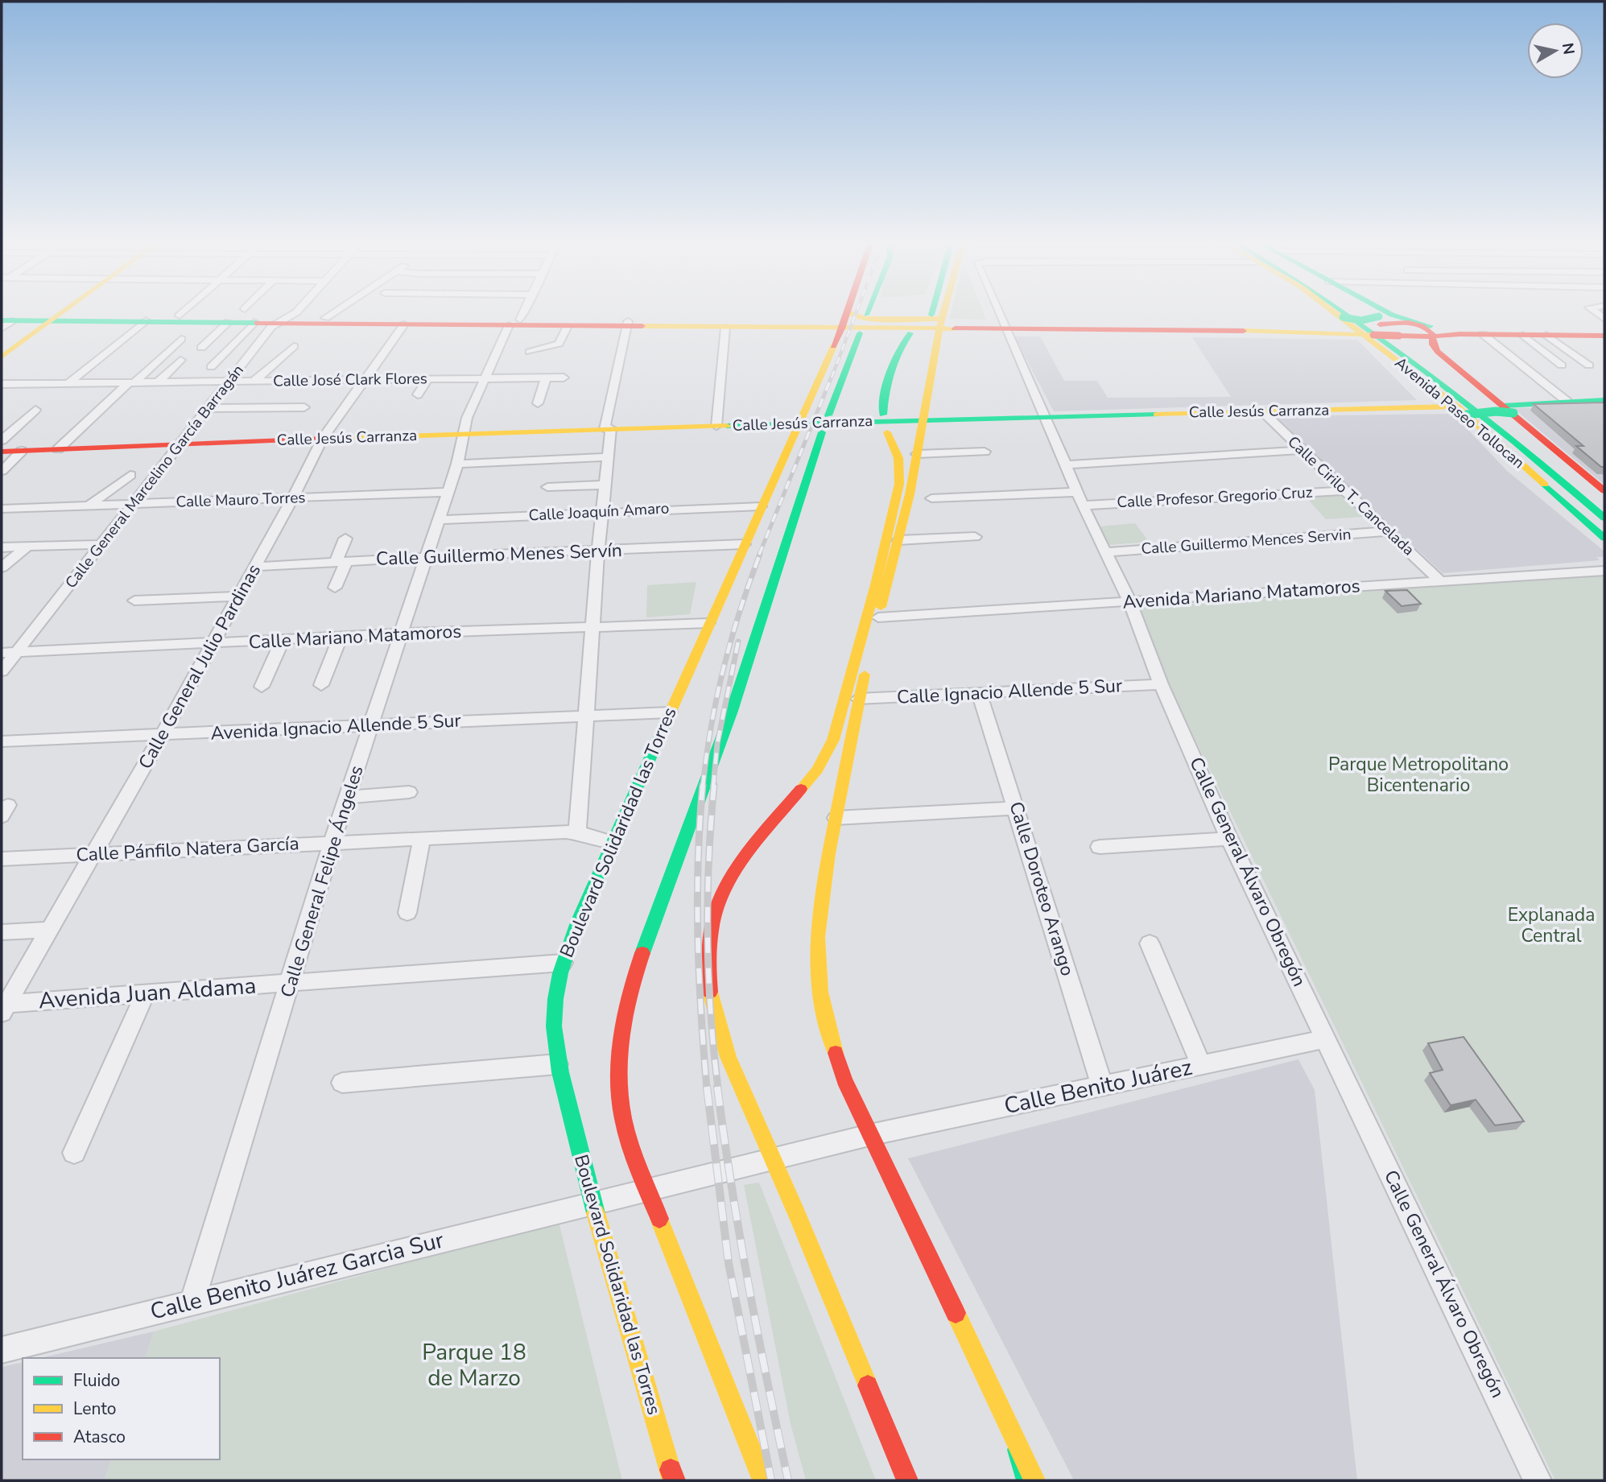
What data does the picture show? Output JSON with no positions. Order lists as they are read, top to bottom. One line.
{"streets":{"main road":["Calle Jesús Carranza","Avenida Paseo Tollocan","Boulevard Solidaridad las Torres"],"street":["Calle José Clark Flores","Calle General Marcelino García Barragán","Calle Cirilo T. Cancelada","Calle Profesor Gregorio Cruz","Calle Mauro Torres","Calle Joaquín Amaro","Calle Guillermo Mences Servin","Calle Guillermo Menes Servín","Avenida Mariano Matamoros","Calle Mariano Matamoros","Calle General Julio Pardinas","Calle Ignacio Allende 5 Sur","Avenida Ignacio Allende 5 Sur","Calle Pánfilo Natera García","Calle General Álvaro Obregón","Calle General Felipe Ángeles","Calle Doroteo Arango","Avenida Juan Aldama","Calle Benito Juárez","Calle Benito Juárez Garcia Sur"]},"crossings":[["Calle José Clark Flores","Calle General Marcelino García Barragán"],["Calle José Clark Flores","Calle General Julio Pardinas"],["Calle José Clark Flores","Calle General Felipe Ángeles"],["Calle Jesús Carranza","Avenida Paseo Tollocan"],["Calle Jesús Carranza","Calle General Marcelino García Barragán"],["Calle Jesús Carranza","Calle Cirilo T. Cancelada"],["Calle Jesús Carranza","Calle General Julio Pardinas"],["Calle Jesús Carranza","Boulevard Solidaridad las Torres"],["Calle Jesús Carranza","Calle General Álvaro Obregón"],["Calle Jesús Carranza","Calle General Felipe Ángeles"],["Calle General Marcelino García Barragán","Calle Mauro Torres"],["Calle General Marcelino García Barragán","Calle Mariano Matamoros"],["Calle Cirilo T. Cancelada","Calle Profesor Gregorio Cruz"],["Calle Cirilo T. Cancelada","Calle Guillermo Mences Servin"],["Calle Cirilo T. Cancelada","Avenida Mariano Matamoros"],["Calle Profesor Gregorio Cruz","Calle General Álvaro Obregón"],["Calle Mauro Torres","Calle General Julio Pardinas"],["Calle Mauro Torres","Calle General Felipe Ángeles"],["Calle Joaquín Amaro","Boulevard Solidaridad las Torres"],["Calle Joaquín Amaro","Calle General Felipe Ángeles"],["Calle Guillermo Mences Servin","Calle General Álvaro Obregón"],["Calle Guillermo Menes Servín","Calle General Julio Pardinas"],["Calle Guillermo Menes Servín","Boulevard Solidaridad las Torres"],["Calle Guillermo Menes Servín","Calle General Felipe Ángeles"],["Avenida Mariano Matamoros","Calle General Álvaro Obregón"],["Calle Mariano Matamoros","Calle General Julio Pardinas"],["Calle Mariano Matamoros","Boulevard Solidaridad las Torres"],["Calle Mariano Matamoros","Calle General Felipe Ángeles"],["Calle General Julio Pardinas","Avenida Ignacio Allende 5 Sur"],["Calle General Julio Pardinas","Calle Pánfilo Natera García"],["Calle General Julio Pardinas","Avenida Juan Aldama"],["Calle Ignacio Allende 5 Sur","Calle General Álvaro Obregón"],["Calle Ignacio Allende 5 Sur","Calle Doroteo Arango"],["Avenida Ignacio Allende 5 Sur","Boulevard Solidaridad las Torres"],["Avenida Ignacio Allende 5 Sur","Calle General Felipe Ángeles"],["Boulevard Solidaridad las Torres","Calle Pánfilo Natera García"],["Boulevard Solidaridad las Torres","Avenida Juan Aldama"],["Boulevard Solidaridad las Torres","Calle Benito Juárez"],["Boulevard Solidaridad las Torres","Calle Benito Juárez Garcia Sur"],["Calle Pánfilo Natera García","Calle General Felipe Ángeles"],["Calle General Álvaro Obregón","Calle Benito Juárez"],["Calle General Felipe Ángeles","Avenida Juan Aldama"],["Calle General Felipe Ángeles","Calle Benito Juárez Garcia Sur"],["Calle Doroteo Arango","Calle Benito Juárez"],["Calle Benito Juárez","Calle Benito Juárez Garcia Sur"]],"parks":["Parque Metropolitano Bicentenario","Explanada Central","Parque 18 de Marzo"],"legend":["Fluido","Lento","Atasco"],"north":"right"}
